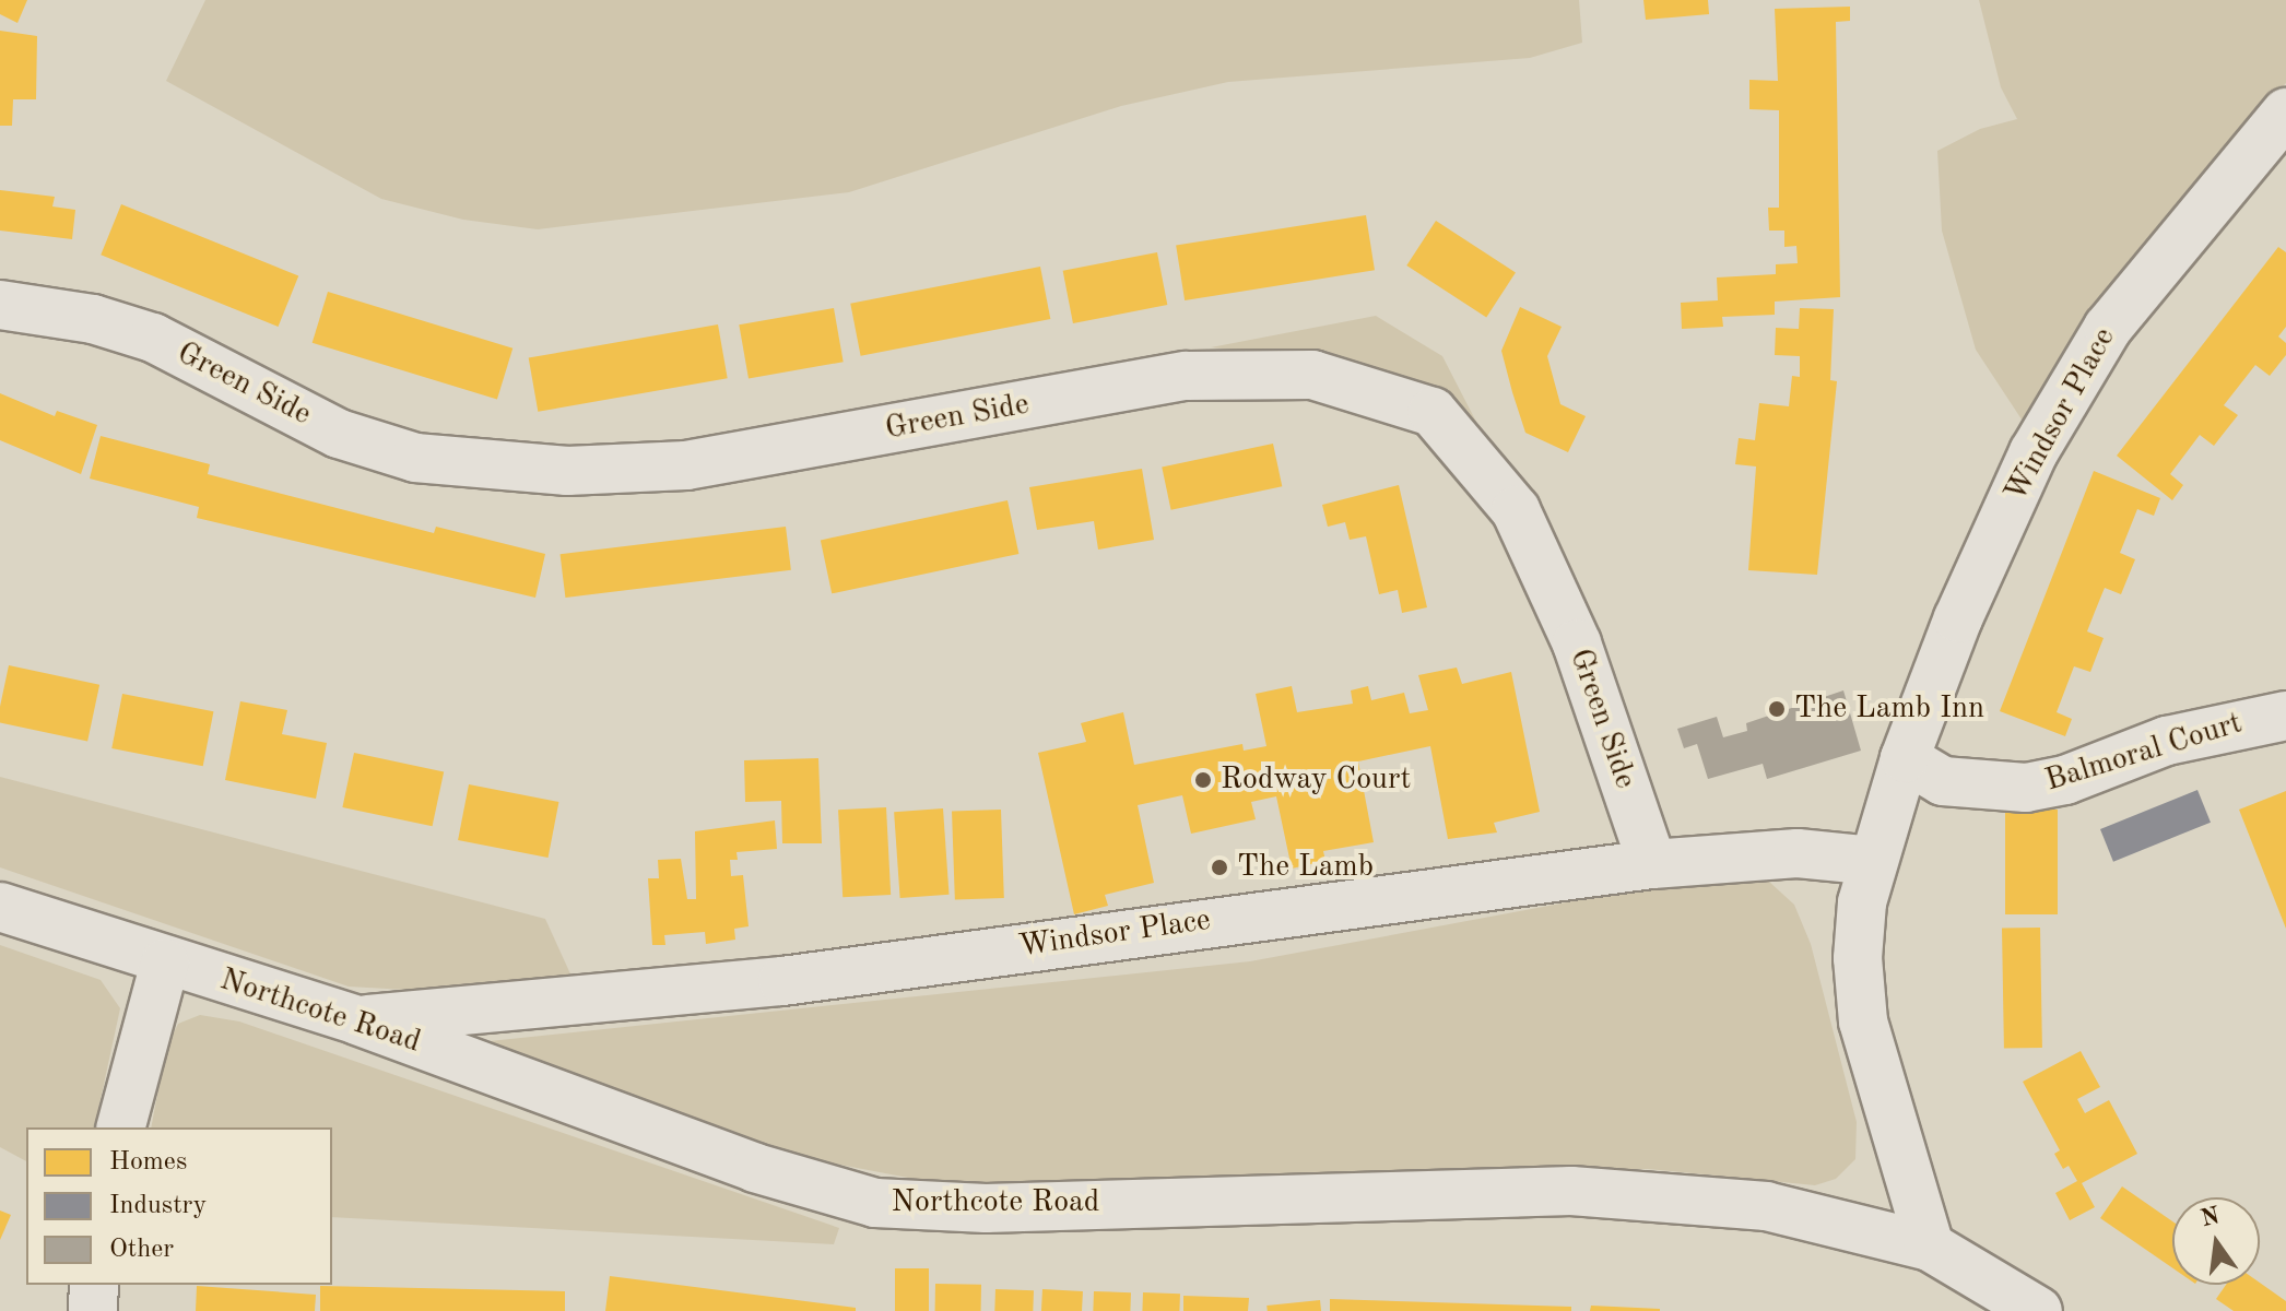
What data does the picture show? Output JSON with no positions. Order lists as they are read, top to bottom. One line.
{"streets":{"street":["Green Side","Windsor Place","Balmoral Court","Northcote Road"]},"crossings":[["Green Side","Windsor Place"],["Windsor Place","Balmoral Court"],["Windsor Place","Northcote Road"]],"places":["The Lamb Inn","Rodway Court","The Lamb"],"legend":["Homes","Industry","Other"],"north":"top"}
